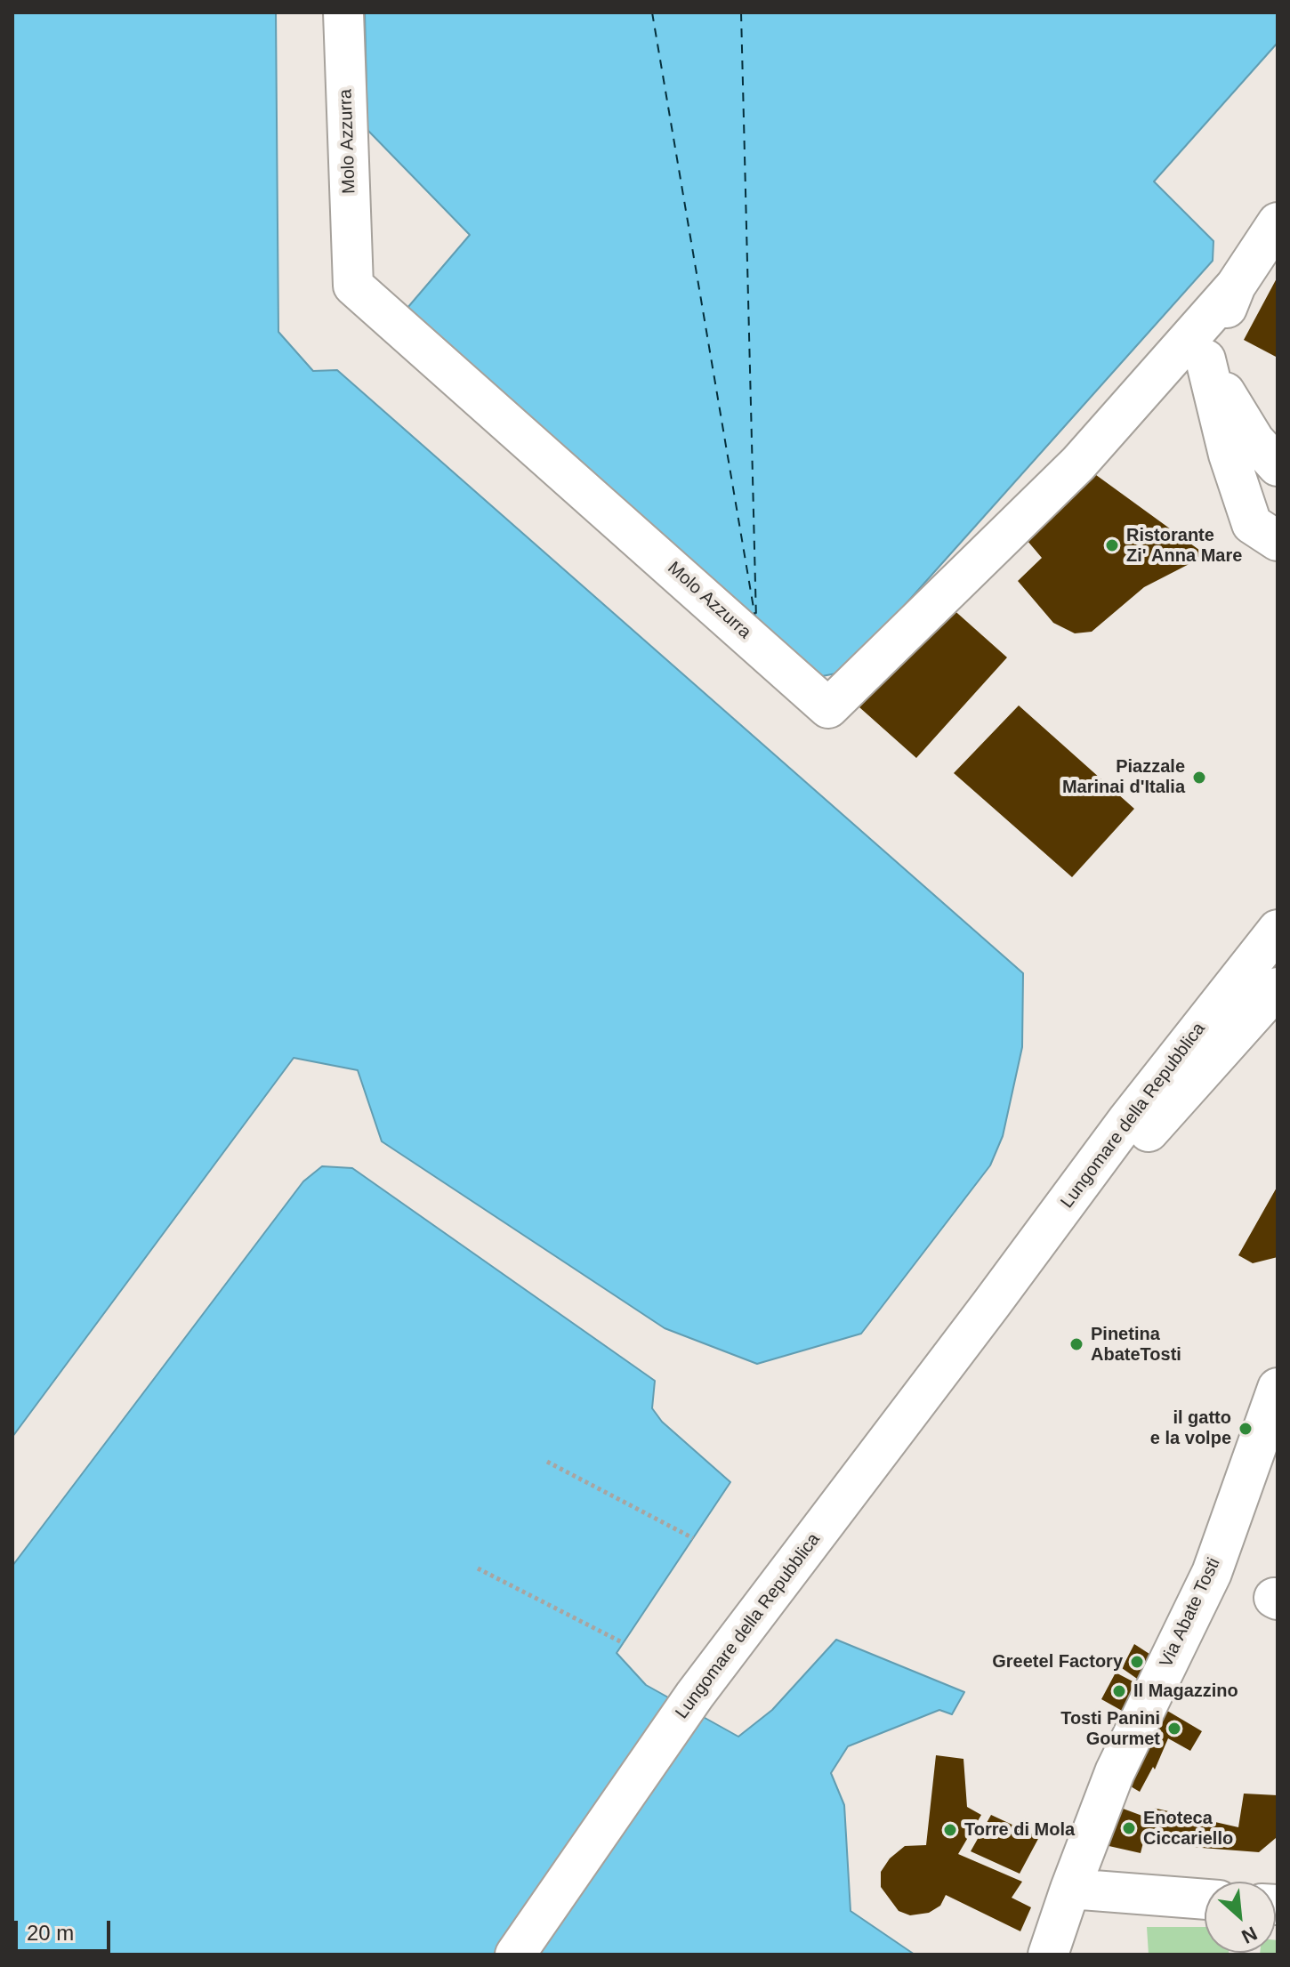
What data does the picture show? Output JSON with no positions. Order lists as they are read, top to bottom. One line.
{"streets":{"main road":["Molo Azzurra","Lungomare della Repubblica","Via Abate Tosti"]},"places":["Ristorante Zi' Anna Mare","Piazzale Marinai d'Italia","Pinetina AbateTosti","il gatto e la volpe","Greetel Factory","Il Magazzino","Tosti Panini Gourmet","Enoteca Ciccariello","Torre di Mola"],"scale_bar":"20 m","north":"bottom right"}
